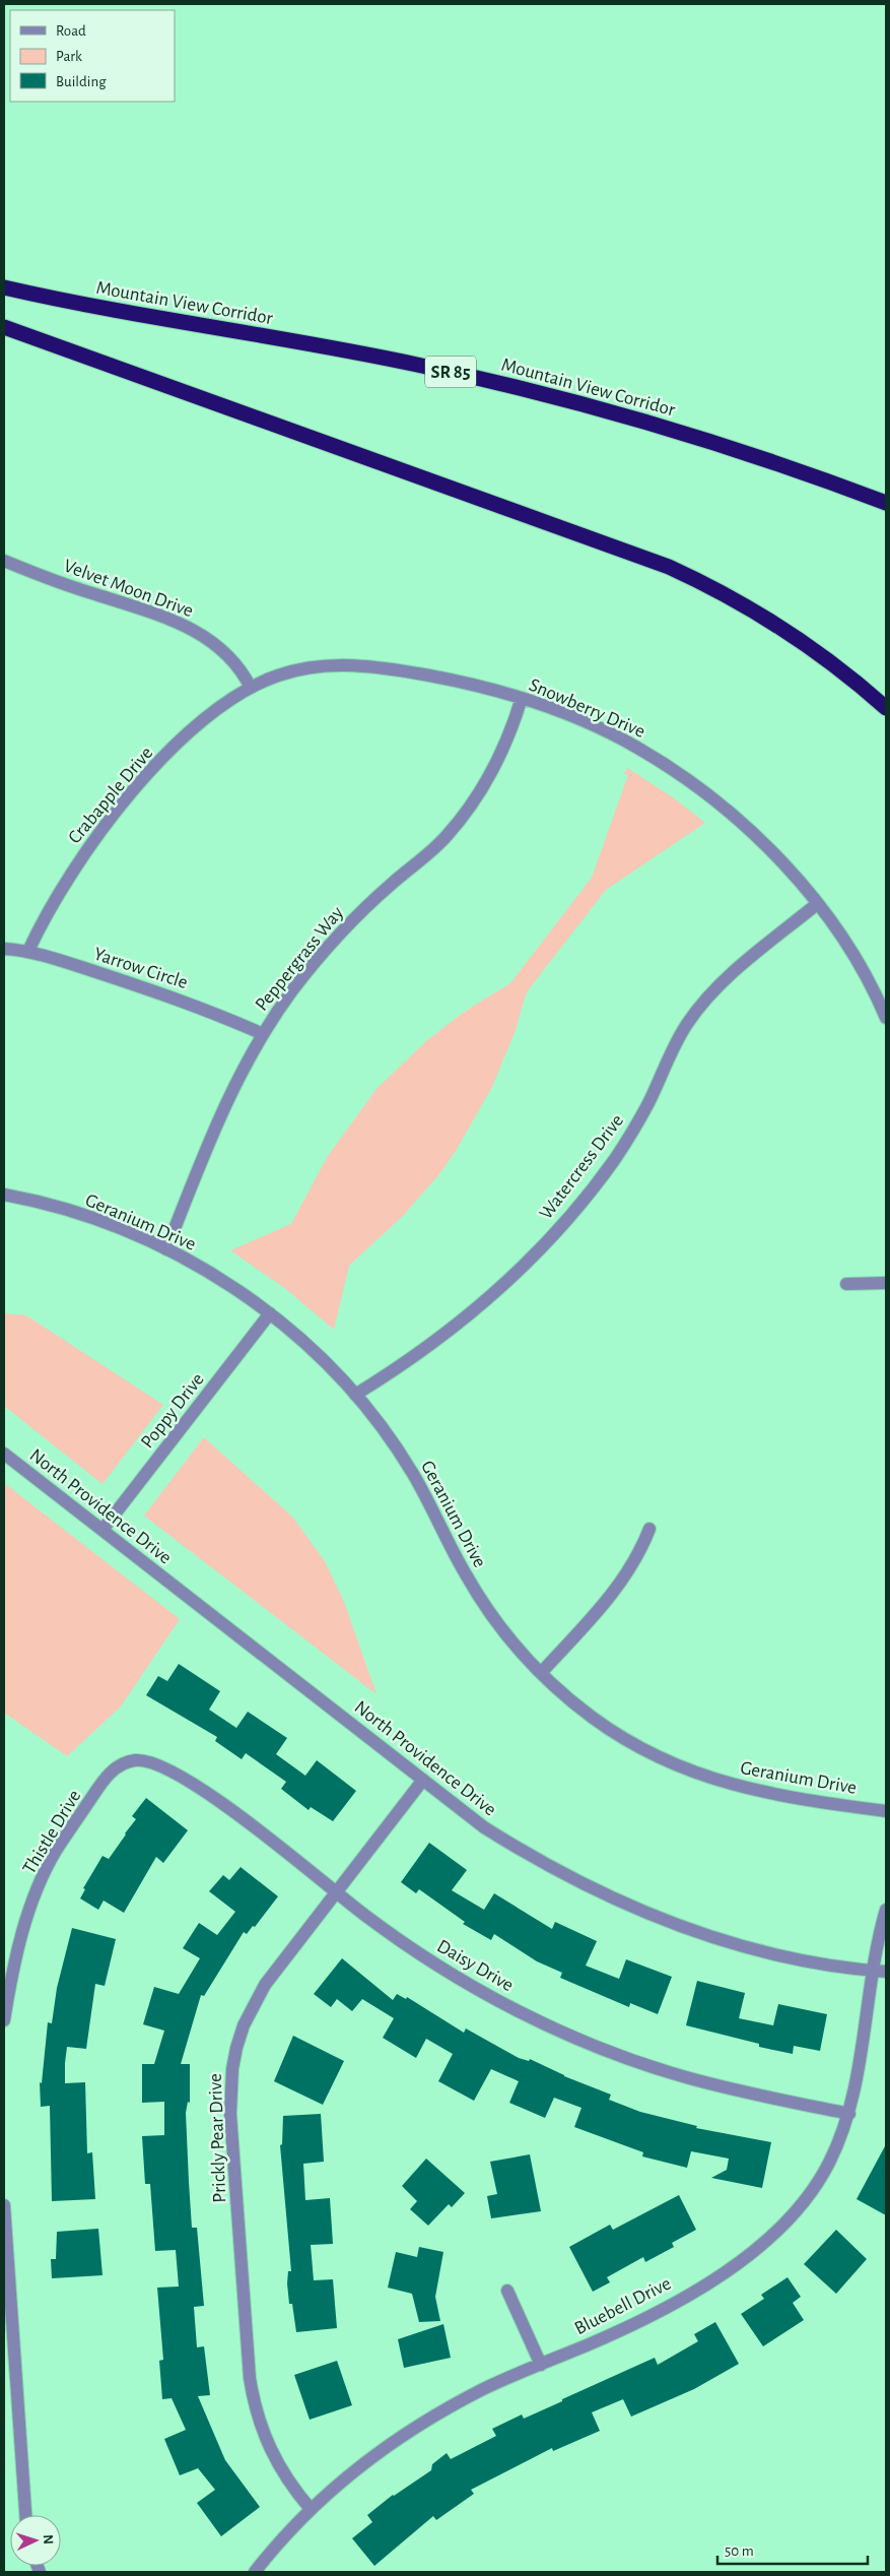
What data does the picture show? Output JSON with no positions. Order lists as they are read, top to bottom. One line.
{"streets":{"highway":["Mountain View Corridor","SR 85"],"street":["Velvet Moon Drive","Snowberry Drive","Crabapple Drive","Peppergrass Way","Yarrow Circle","Watercress Drive","Geranium Drive","Poppy Drive","North Providence Drive","Thistle Drive","Daisy Drive","Prickly Pear Drive","Bluebell Drive"]},"crossings":[["Velvet Moon Drive","Snowberry Drive"],["Velvet Moon Drive","Crabapple Drive"],["Snowberry Drive","Crabapple Drive"],["Snowberry Drive","Peppergrass Way"],["Snowberry Drive","Watercress Drive"],["Crabapple Drive","Yarrow Circle"],["Peppergrass Way","Yarrow Circle"],["Peppergrass Way","Geranium Drive"],["Watercress Drive","Geranium Drive"],["Geranium Drive","Poppy Drive"],["Poppy Drive","North Providence Drive"],["North Providence Drive","Prickly Pear Drive"],["North Providence Drive","Bluebell Drive"],["Thistle Drive","Daisy Drive"],["Daisy Drive","Prickly Pear Drive"],["Daisy Drive","Bluebell Drive"],["Prickly Pear Drive","Bluebell Drive"]],"legend":["Road","Park","Building"],"scale_bar":"50 m","north":"right"}
